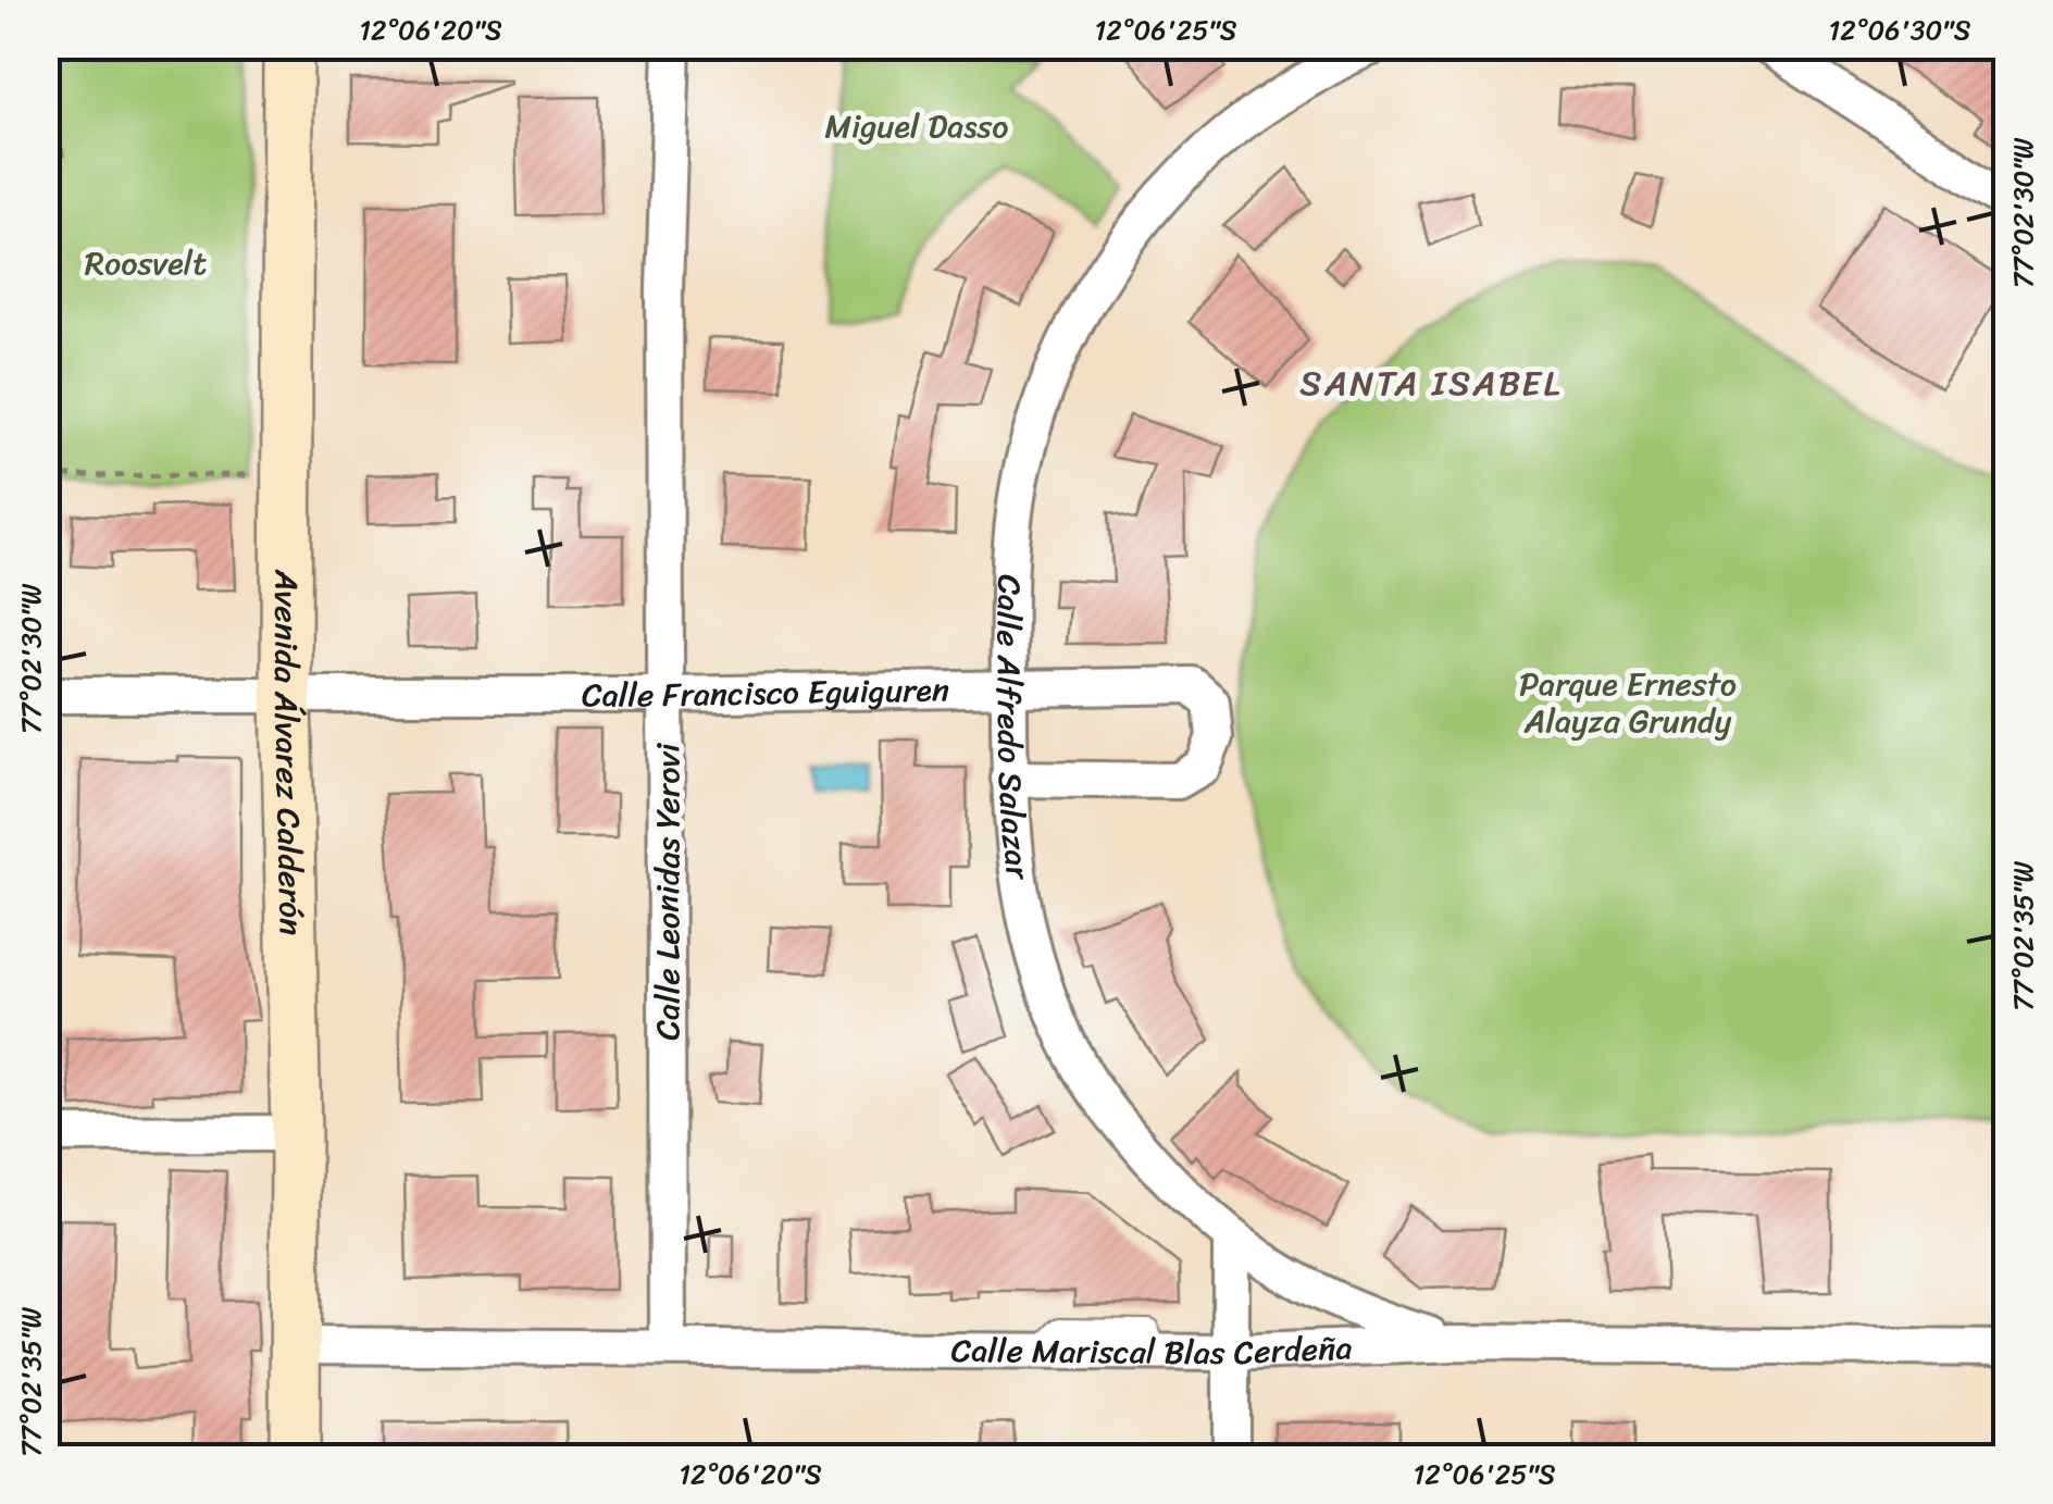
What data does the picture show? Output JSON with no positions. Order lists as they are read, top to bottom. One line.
{"streets":{"street":["Calle Francisco Eguiguren","Calle Alfredo Salazar","Avenida Álvarez Calderón","Calle Leonidas Yerovi","Calle Mariscal Blas Cerdeña"]},"crossings":[["Calle Francisco Eguiguren","Calle Alfredo Salazar"],["Calle Francisco Eguiguren","Avenida Álvarez Calderón"],["Calle Francisco Eguiguren","Calle Leonidas Yerovi"],["Calle Alfredo Salazar","Calle Mariscal Blas Cerdeña"],["Avenida Álvarez Calderón","Calle Mariscal Blas Cerdeña"],["Calle Leonidas Yerovi","Calle Mariscal Blas Cerdeña"]],"districts":["SANTA ISABEL"],"parks":["Miguel Dasso","Roosvelt","Parque Ernesto Alayza Grundy"],"coordinates":["12°06'20\"S","12°06'25\"S","12°06'30\"S","77°02'30\"W","77°02'35\"W"]}
